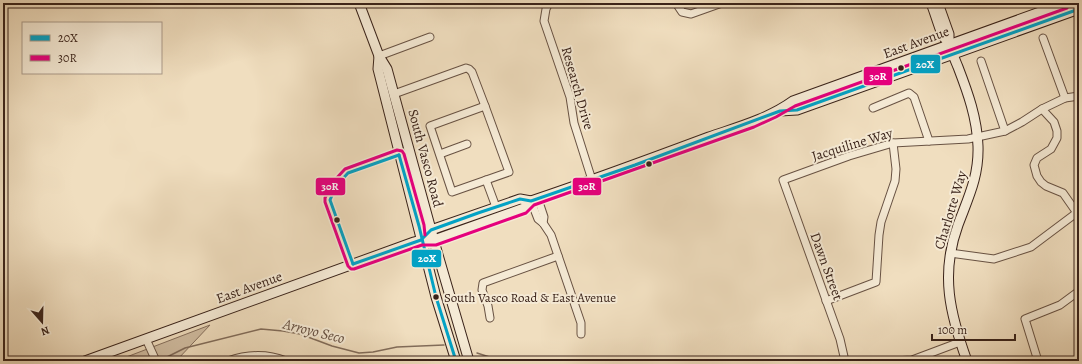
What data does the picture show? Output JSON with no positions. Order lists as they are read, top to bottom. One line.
{"streets":{"main road":["East Avenue","South Vasco Road","Charlotte Way"],"street":["Research Drive","Jacquiline Way","Dawn Street"]},"crossings":[["East Avenue","Research Drive"],["East Avenue","South Vasco Road"],["East Avenue","Charlotte Way"],["Jacquiline Way","Charlotte Way"],["Jacquiline Way","Dawn Street"]],"water":["Arroyo Seco"],"places":["South Vasco Road & East Avenue"],"lines":["transit line 30R","transit line 20X"],"legend":["20X","30R"],"scale_bar":"100 m","north":"bottom"}
